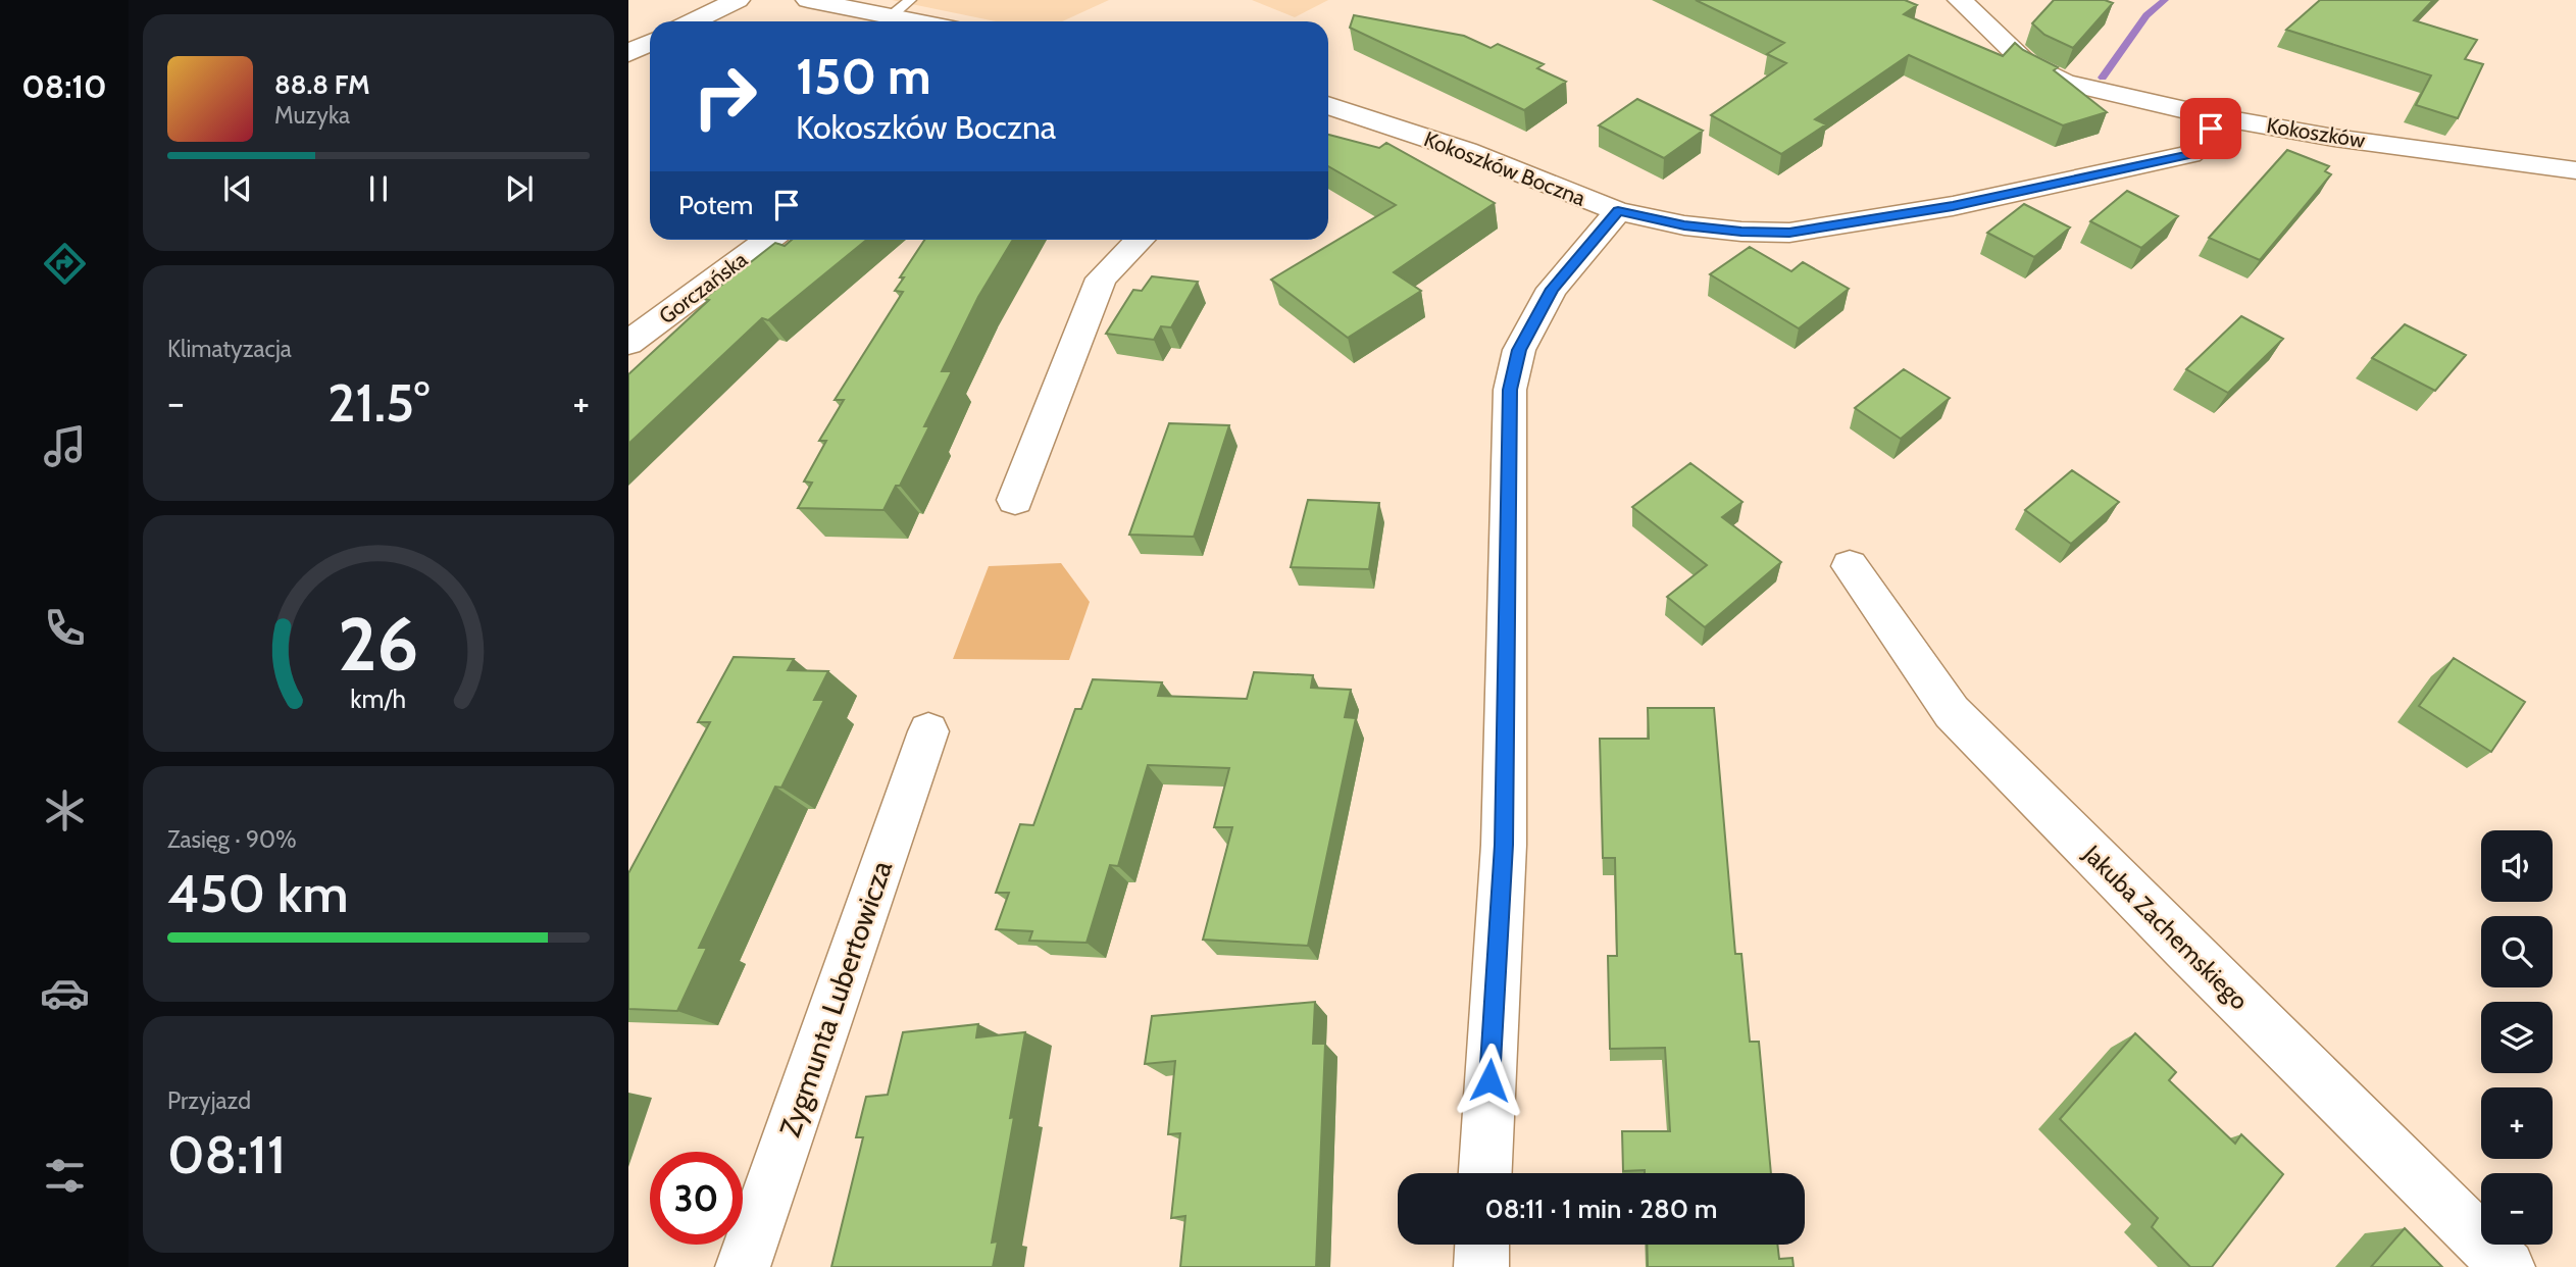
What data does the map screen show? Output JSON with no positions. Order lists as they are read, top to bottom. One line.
{"streets":{"street":["Kokoszków","Kokoszków Boczna","Gorczańska","Jakuba Zachemskiego","Zygmunta Lubertowicza"]},"crossings":[["Kokoszków","Kokoszków Boczna"]],"page":{"tabs":"08:10","turn":["150 m","Kokoszków Boczna"],"song":["88.8 FM","Muzyka"],"then":"Potem","tile":["Klimatyzacja",["Zasięg · 90%","450 km"],["Przyjazd","08:11"]],"heat":["−","21.5°","+"],"map_buttons":["+","−"],"limit":"30","trip":"08:11 · 1 min · 280 m","gauge":["26","km/h"]}}
